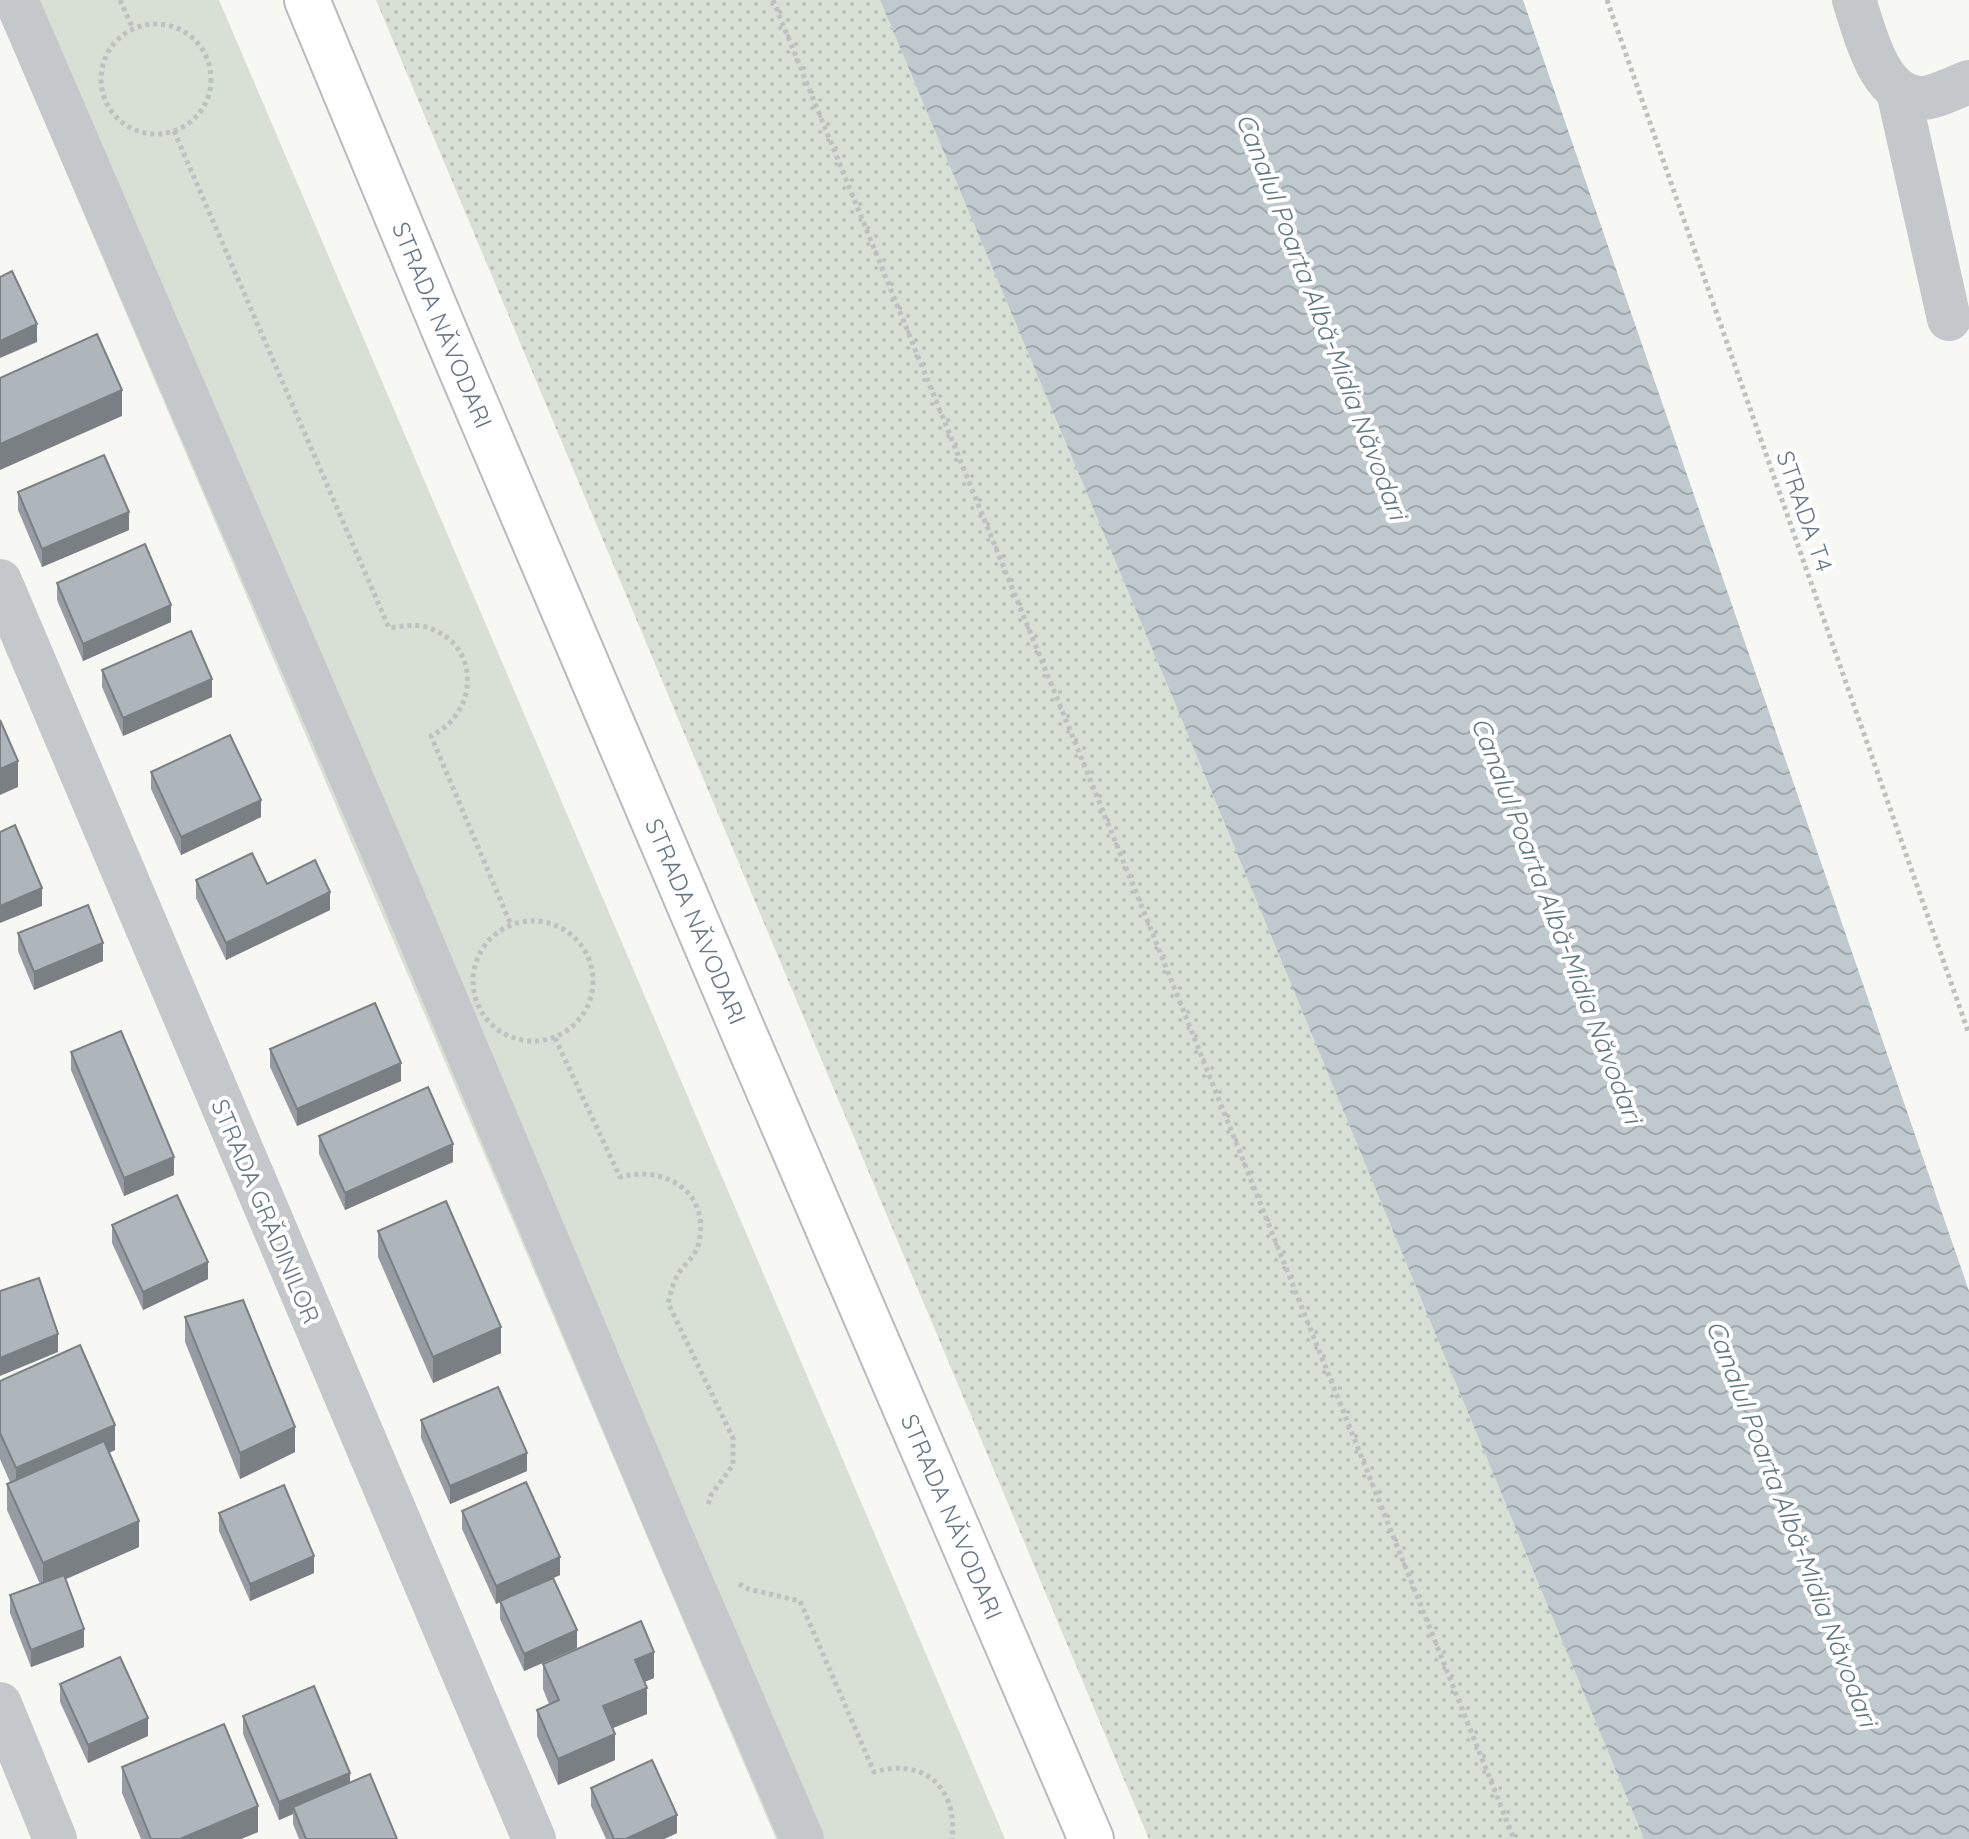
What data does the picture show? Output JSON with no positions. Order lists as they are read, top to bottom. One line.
{"streets":{"main road":["STRADA NĂVODARI"],"street":["STRADA GRĂDINILOR"],"path":["STRADA T4"]},"water":["Canalul Poarta Albă-Midia Năvodari"]}
